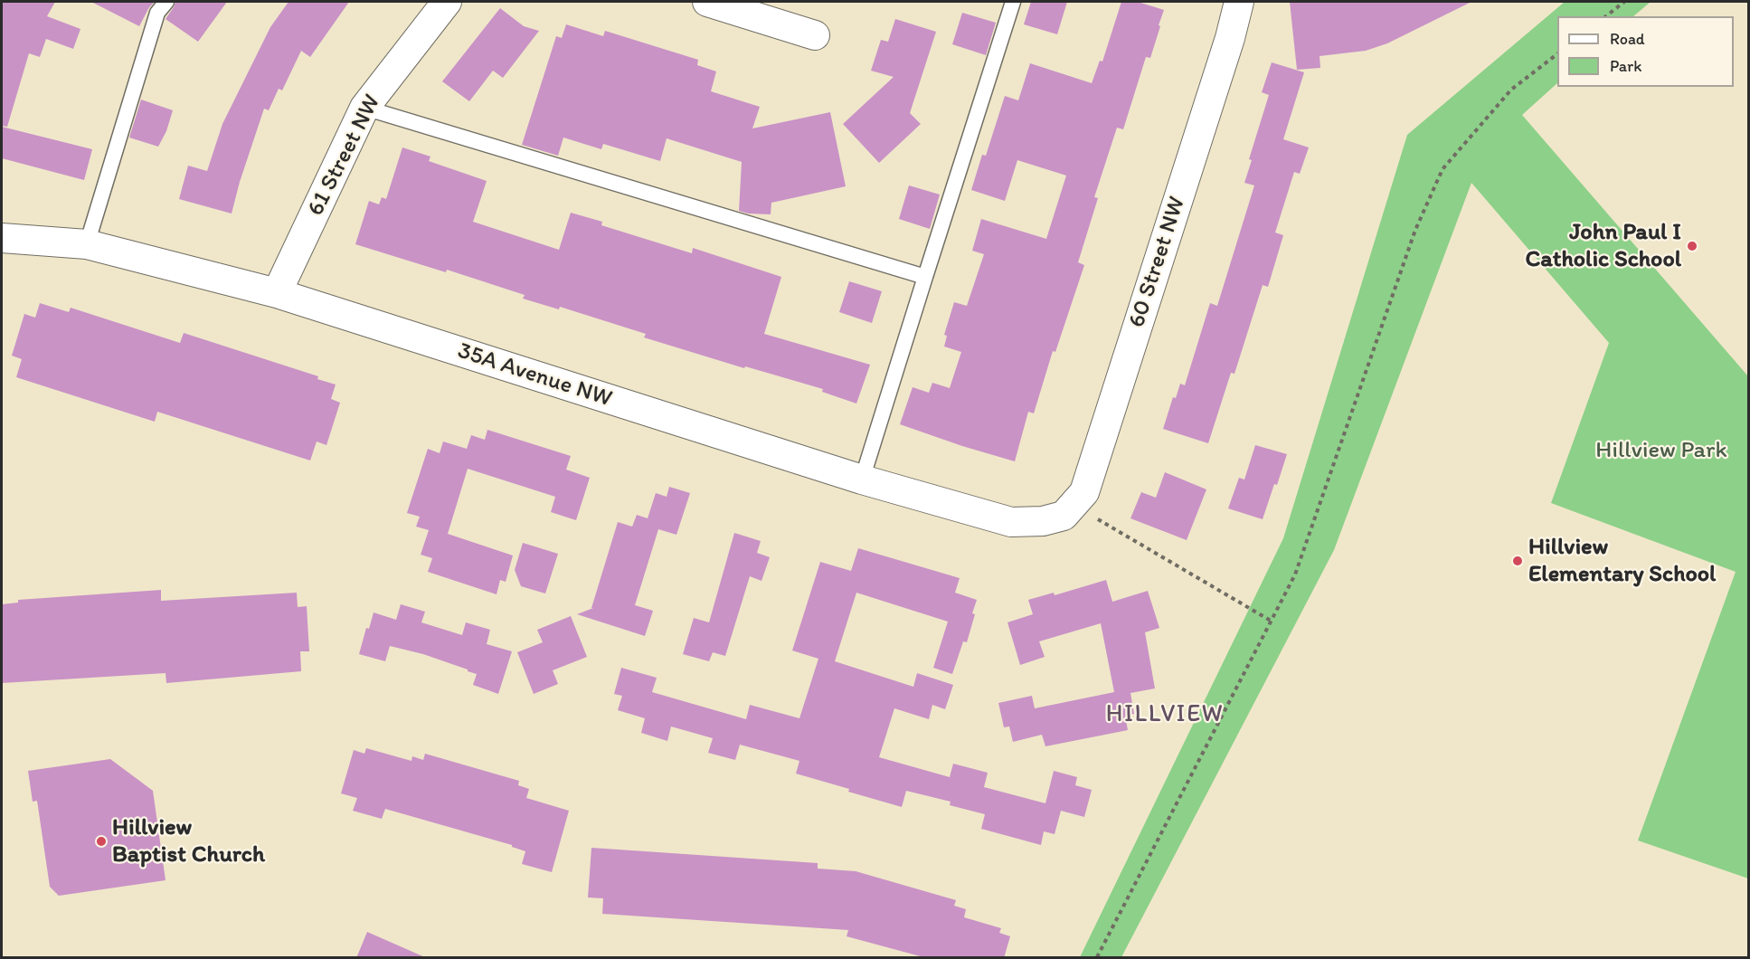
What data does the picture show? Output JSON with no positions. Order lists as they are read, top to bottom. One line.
{"streets":{"street":["61 Street NW","60 Street NW","35A Avenue NW"]},"crossings":[["61 Street NW","35A Avenue NW"],["60 Street NW","35A Avenue NW"]],"districts":["HILLVIEW"],"parks":["Hillview Park"],"places":["John Paul I Catholic School","Hillview Elementary School","Hillview Baptist Church"],"legend":["Road","Park"]}
